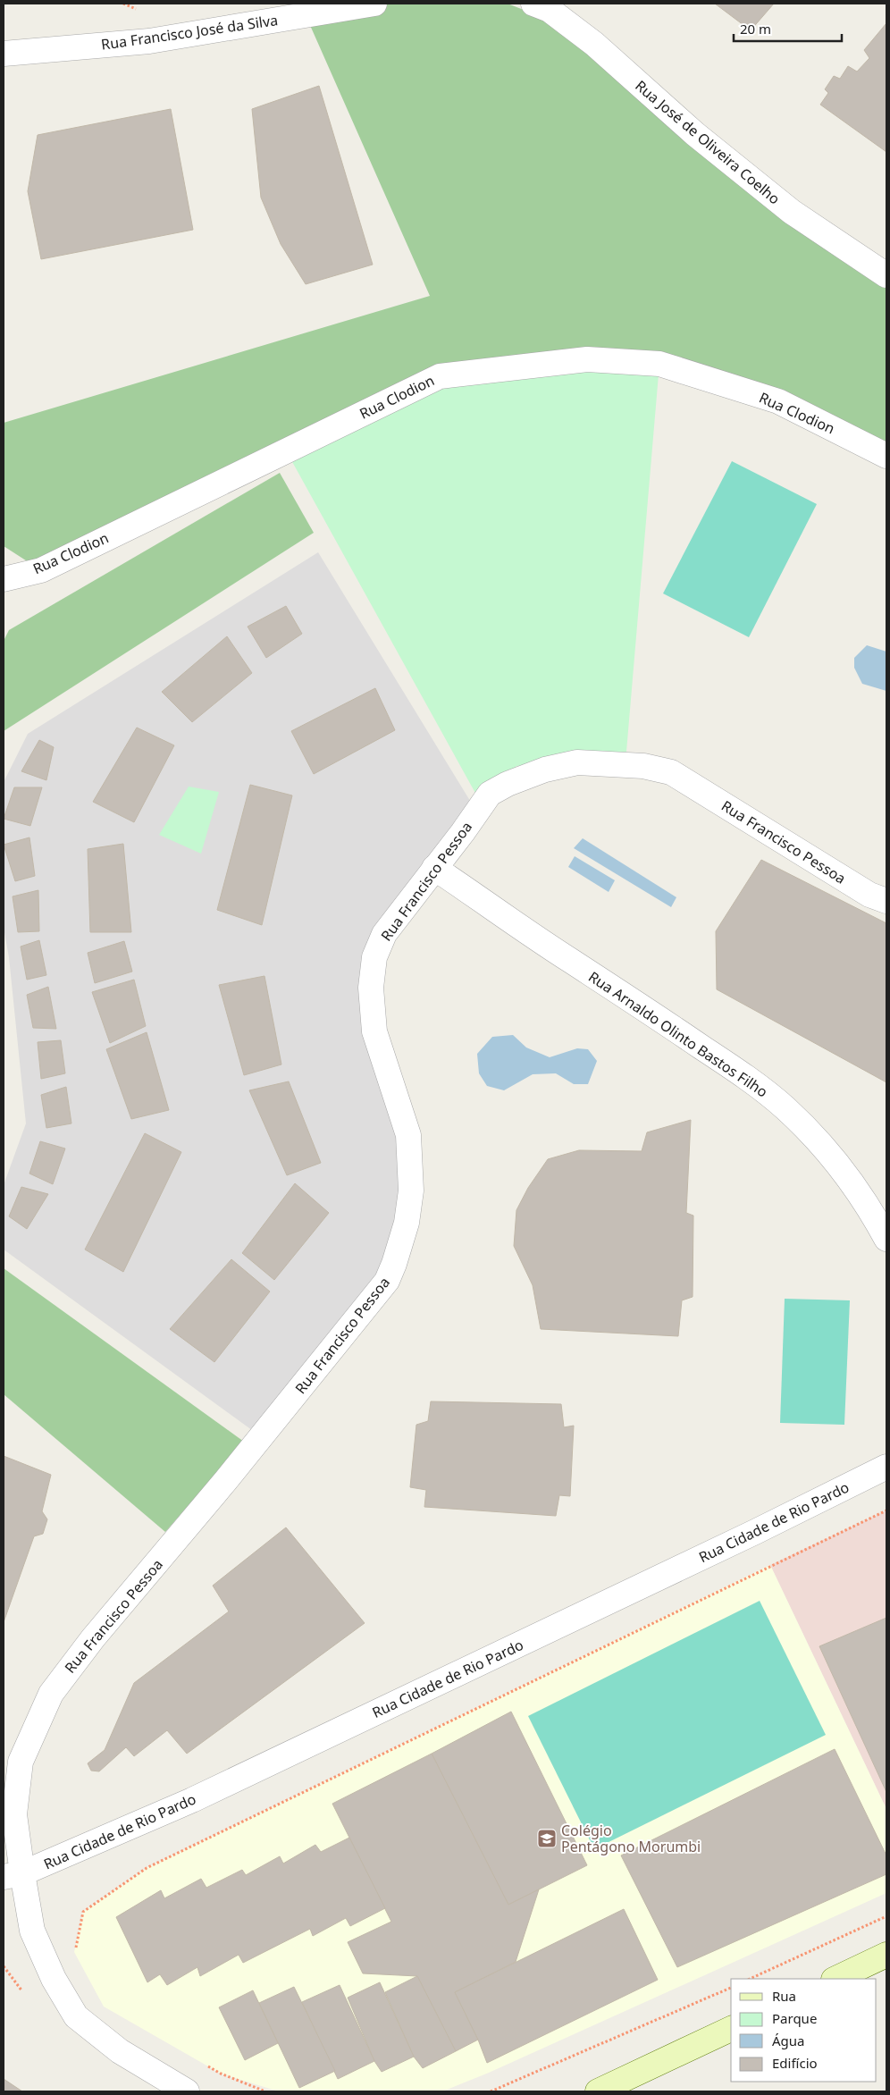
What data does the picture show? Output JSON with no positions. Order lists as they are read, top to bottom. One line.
{"streets":{"street":["Rua Francisco José da Silva","Rua José de Oliveira Coelho","Rua Clodion","Rua Francisco Pessoa","Rua Arnaldo Olinto Bastos Filho","Rua Cidade de Rio Pardo"]},"crossings":[["Rua Francisco Pessoa","Rua Arnaldo Olinto Bastos Filho"],["Rua Francisco Pessoa","Rua Cidade de Rio Pardo"]],"places":{"school or university":["Colégio Pentágono Morumbi"]},"legend":["Rua","Parque","Água","Edifício"],"scale_bar":"20 m"}
